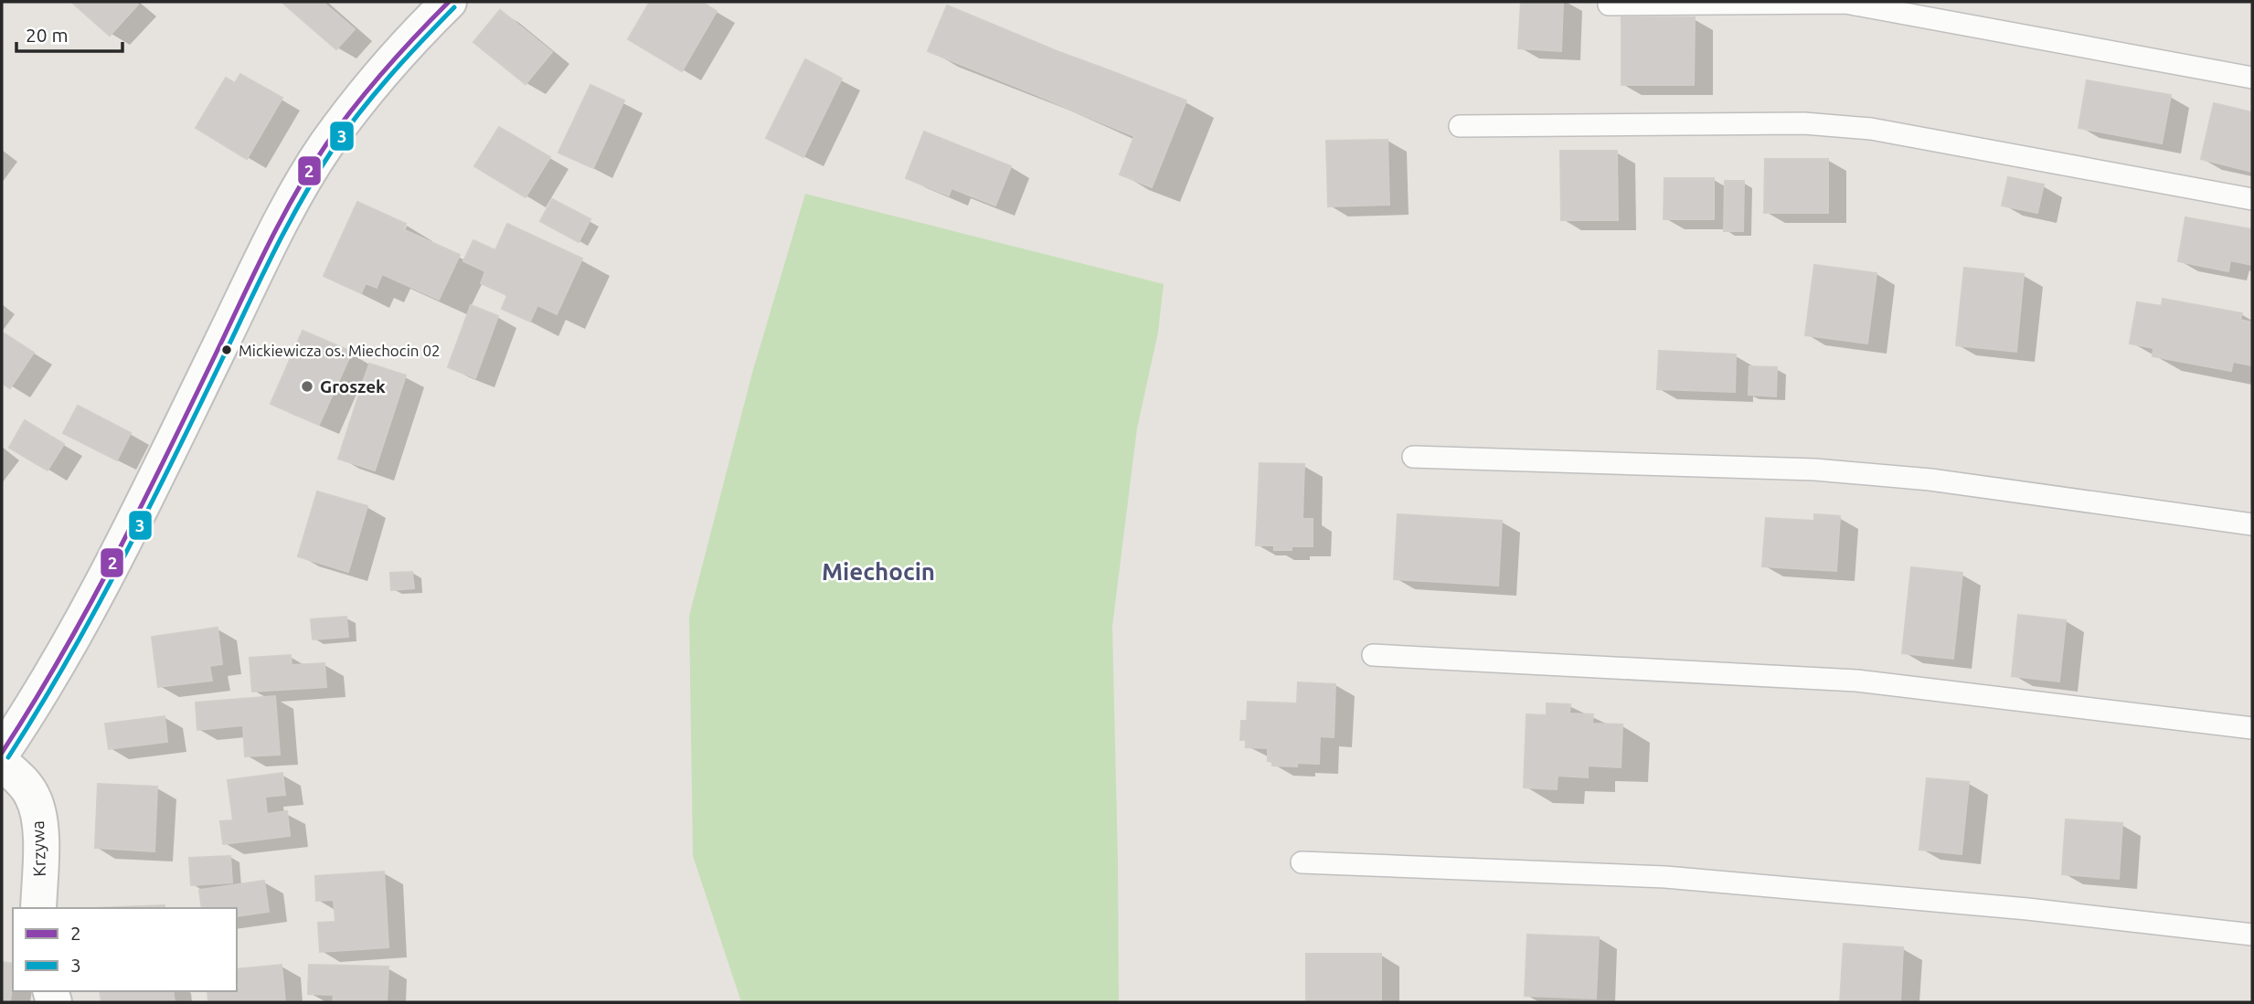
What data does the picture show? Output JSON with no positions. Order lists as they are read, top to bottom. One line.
{"streets":{"street":["Krzywa"]},"districts":["Miechocin"],"places":["Mickiewicza os. Miechocin 02","Groszek"],"lines":["transit line 2","transit line 3"],"legend":["2","3"],"scale_bar":"20 m"}
